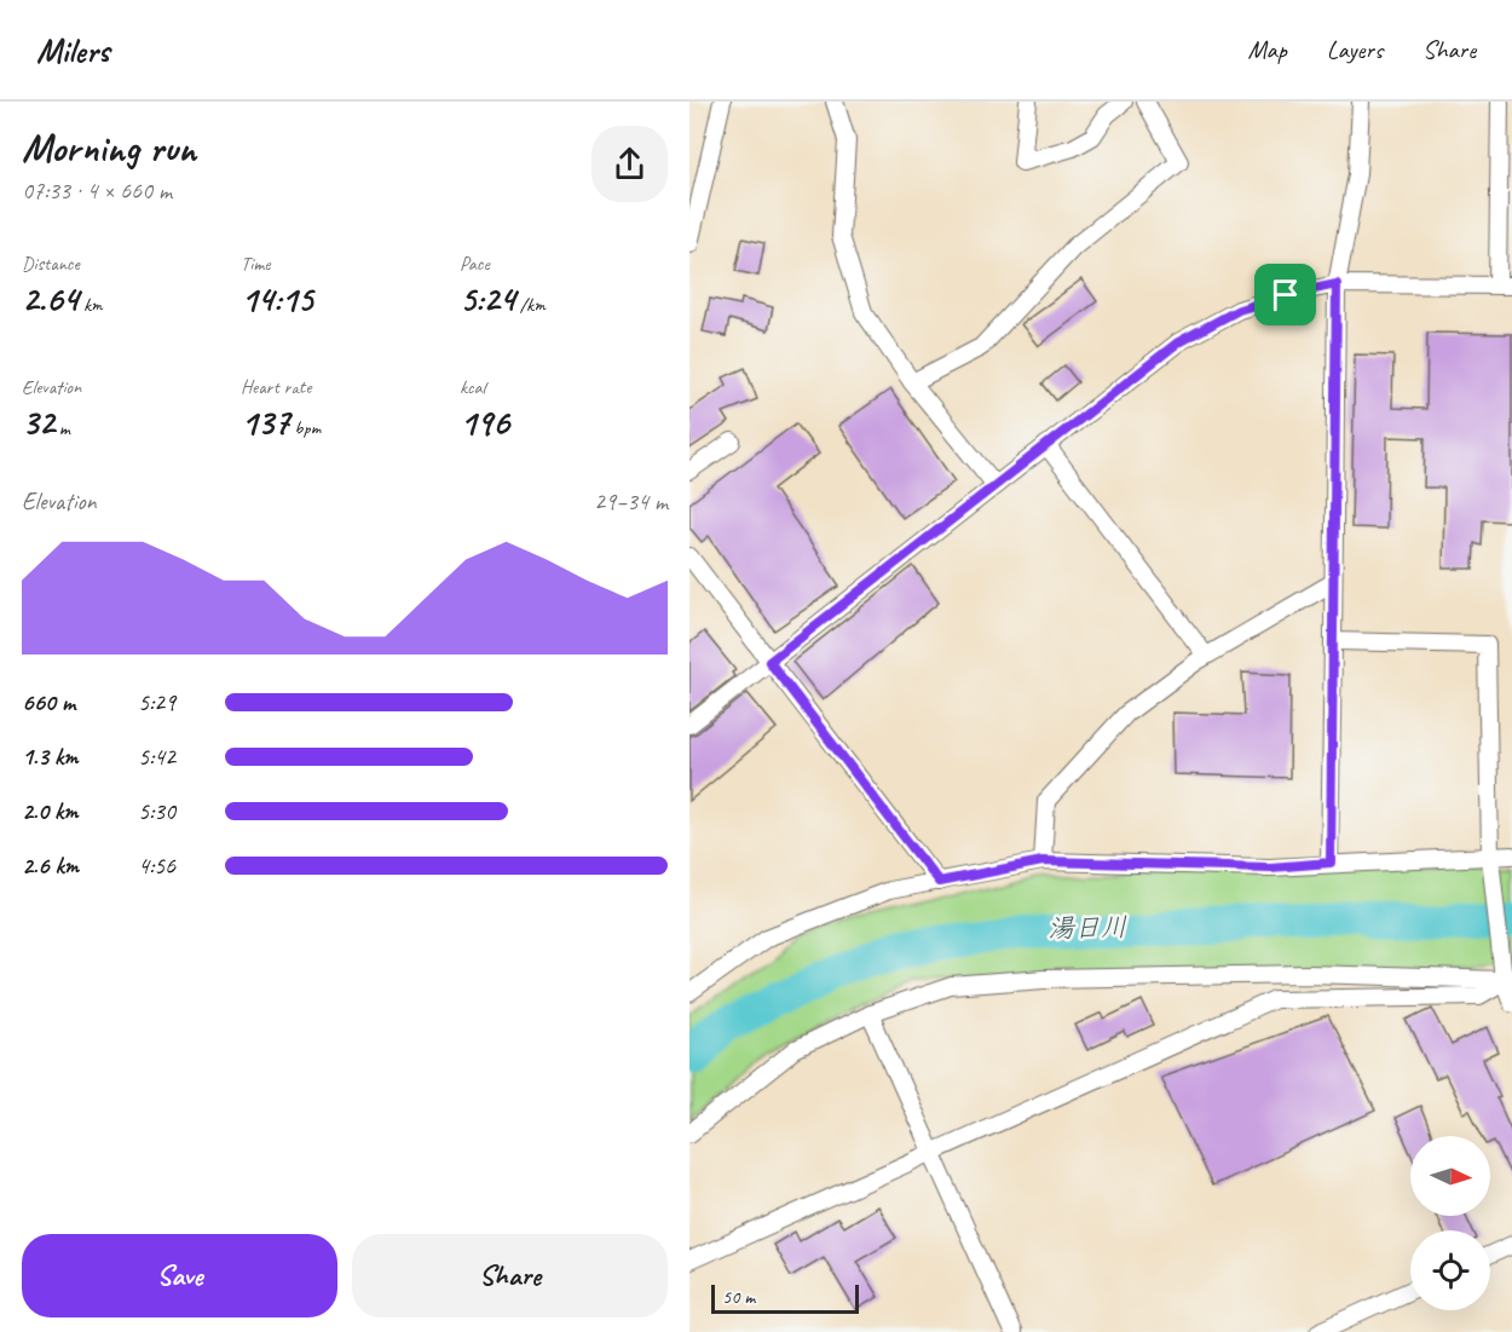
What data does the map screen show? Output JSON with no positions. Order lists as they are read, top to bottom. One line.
{"water":["湯日川"],"scale_bar":"50 m","north":"right","page":{"header":"Milers","nav":["Map","Layers","Share"],"heading":["Morning run","07:33 · 4 × 660 m"],"stats":[["Distance","2.64 km"],["Time","14:15"],["Pace","5:24 /km"],["Elevation","32 m"],["Heart rate","137 bpm"],["kcal","196"]],"chart":["Elevation","29–34 m"],"list":[{"name":"660 m","note":"5:29"},{"name":"1.3 km","note":"5:42"},{"name":"2.0 km","note":"5:30"},{"name":"2.6 km","note":"4:56"}],"buttons":["Save","Share"],"scale":"50 m"}}
